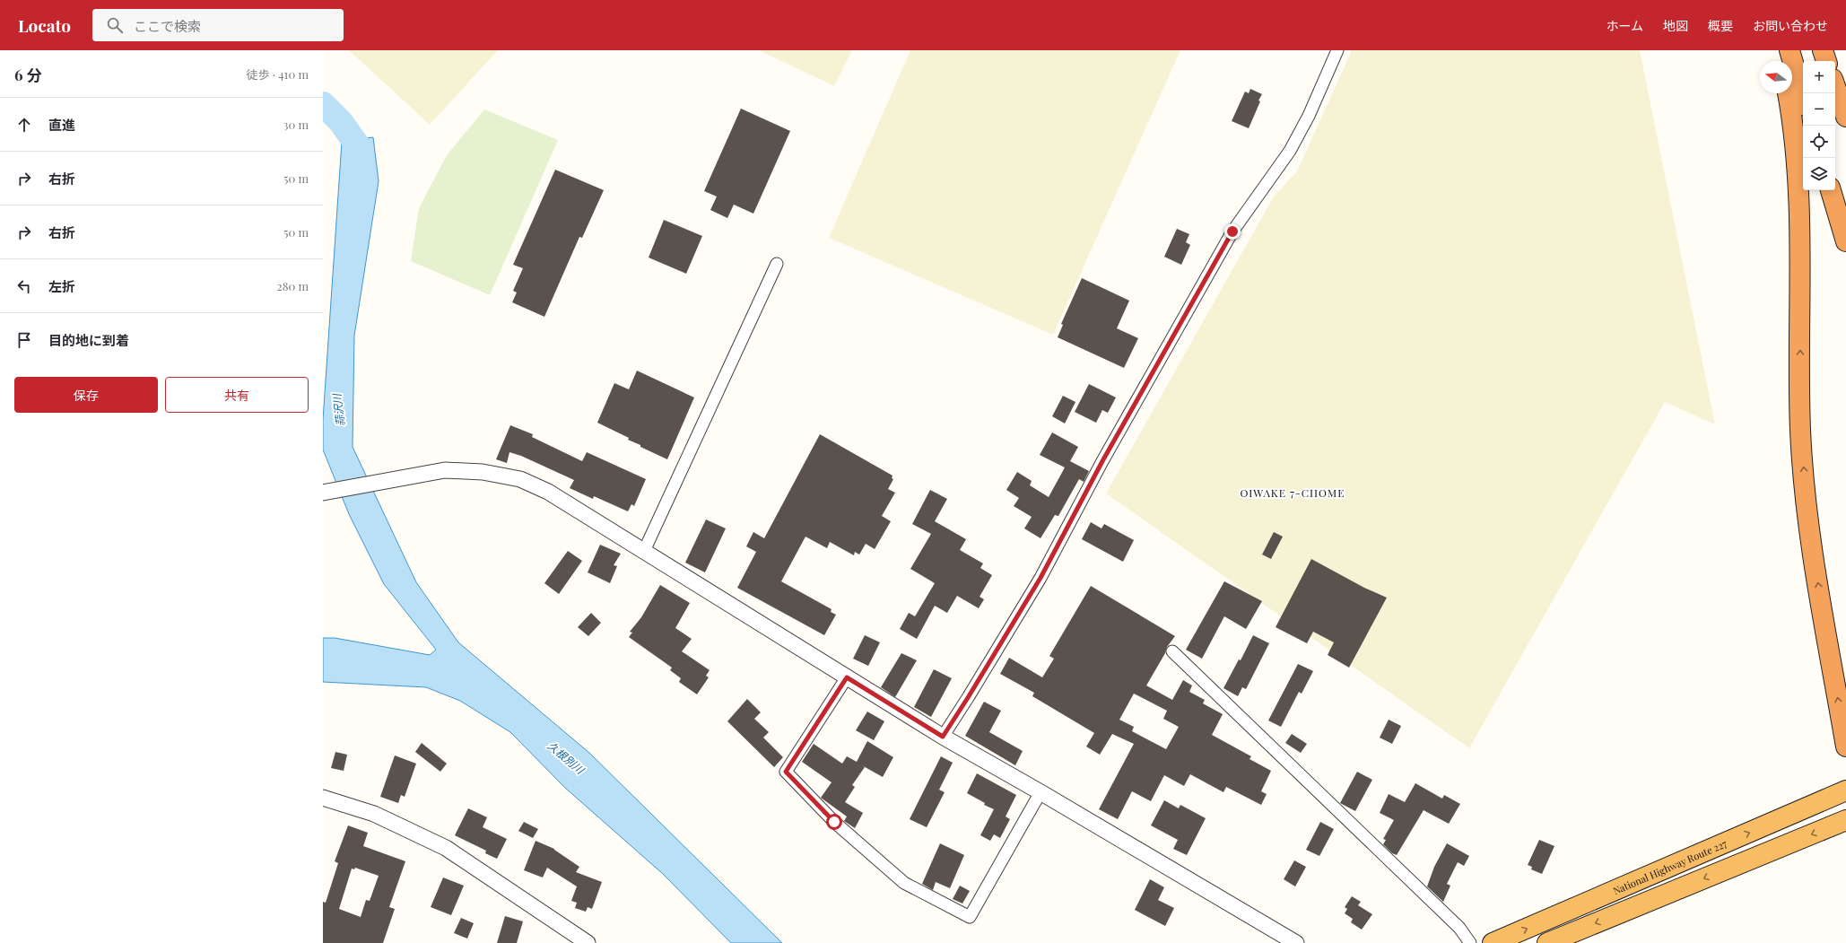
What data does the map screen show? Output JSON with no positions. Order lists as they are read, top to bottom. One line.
{"streets":{"highway":["National Highway Route 227"]},"districts":["OIWAKE 7-CHOME"],"water":["蒜沢川","久根別川"],"north":"left","page":{"header":"Locato","search":"ここで検索","nav":["ホーム","地図","概要","お問い合わせ"],"heading":["6 分","徒歩 · 410 m"],"map_buttons":["+","−"],"list":[["直進","30 m"],["右折","50 m"],["右折","50 m"],["左折","280 m"],"目的地に到着"],"buttons":["保存","共有"]}}
